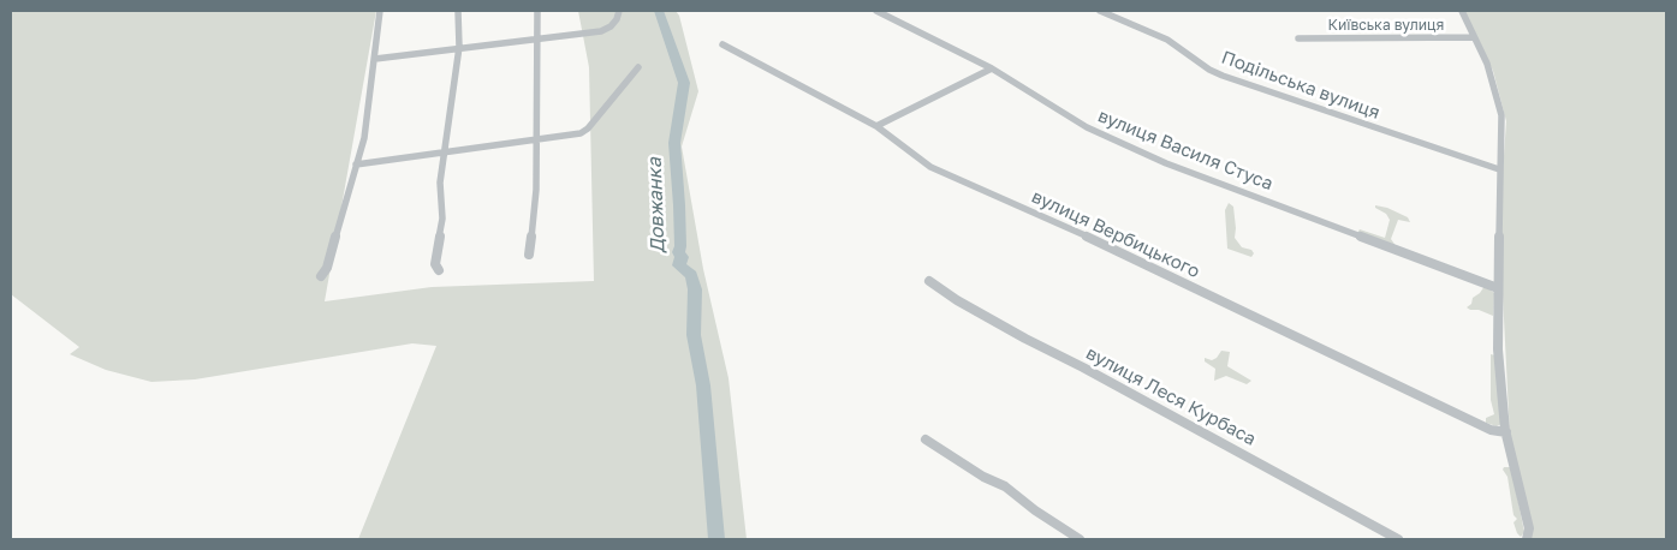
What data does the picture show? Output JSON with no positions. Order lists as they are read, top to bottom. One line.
{"streets":{"street":["Київська вулиця","Подільська вулиця","вулиця Василя Стуса","вулиця Вербицького","вулиця Леся Курбаса"]},"water":["Довжанка"]}
